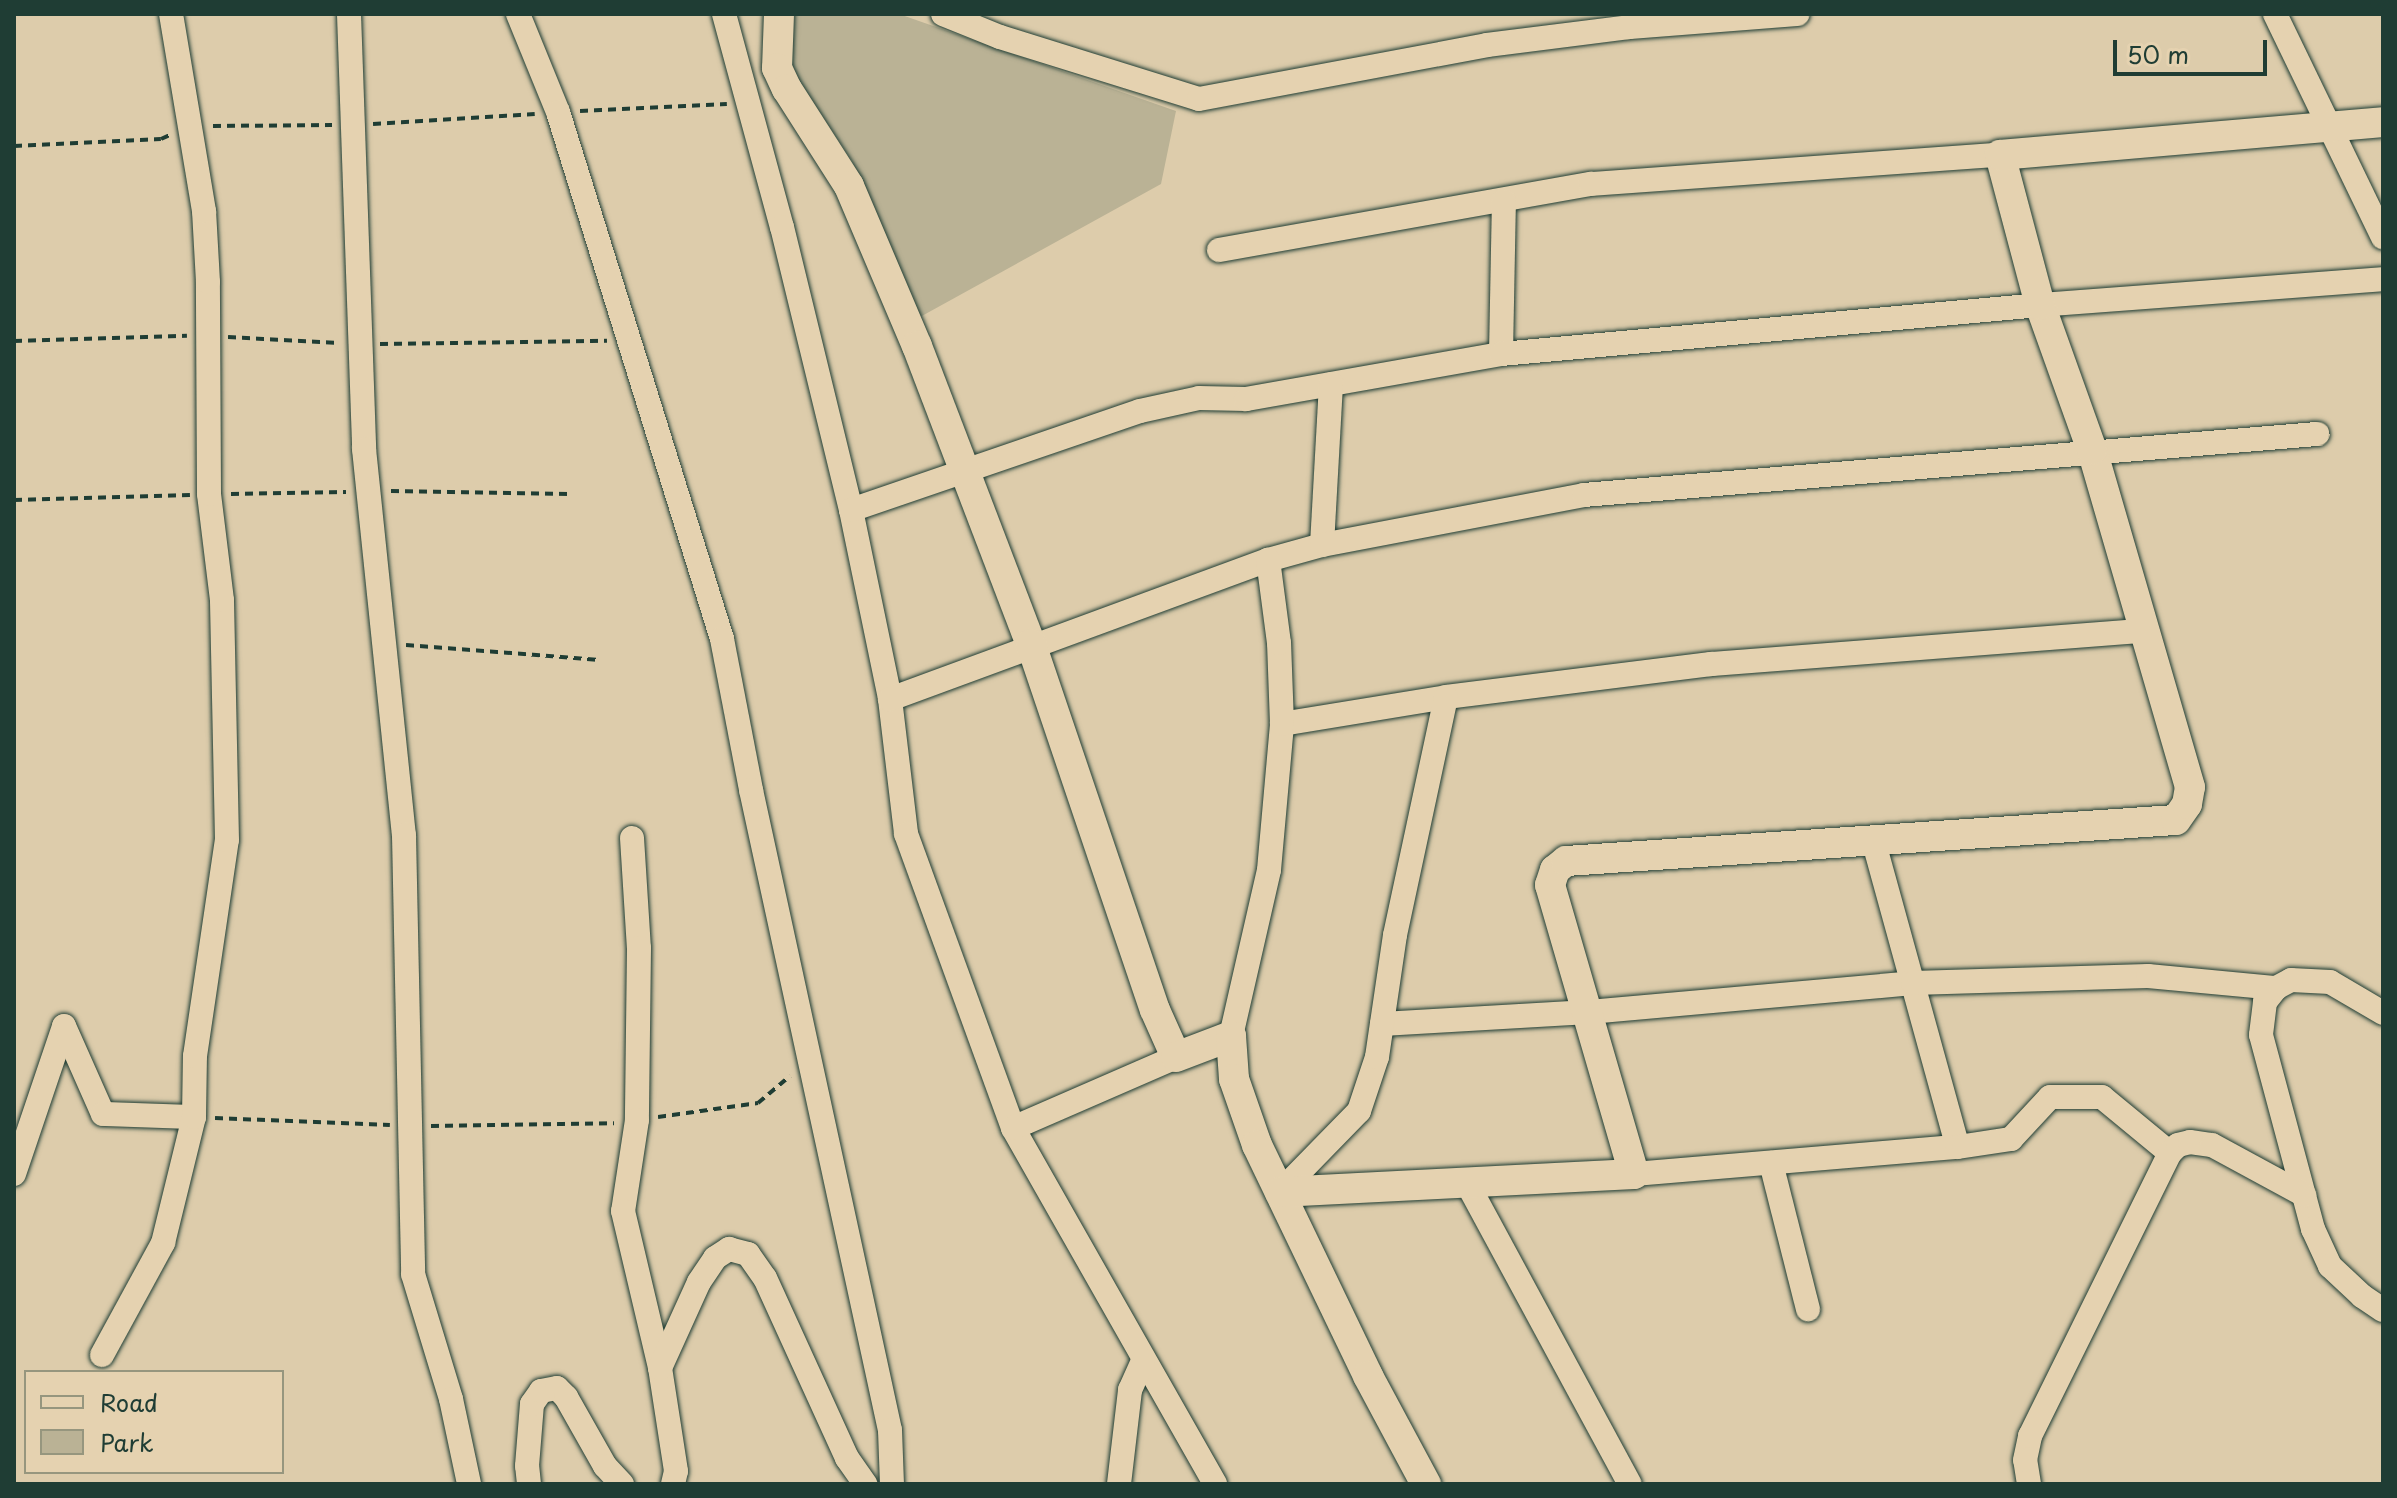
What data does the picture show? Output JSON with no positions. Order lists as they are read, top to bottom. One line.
{"legend":["Road","Park"],"scale_bar":"50 m"}
